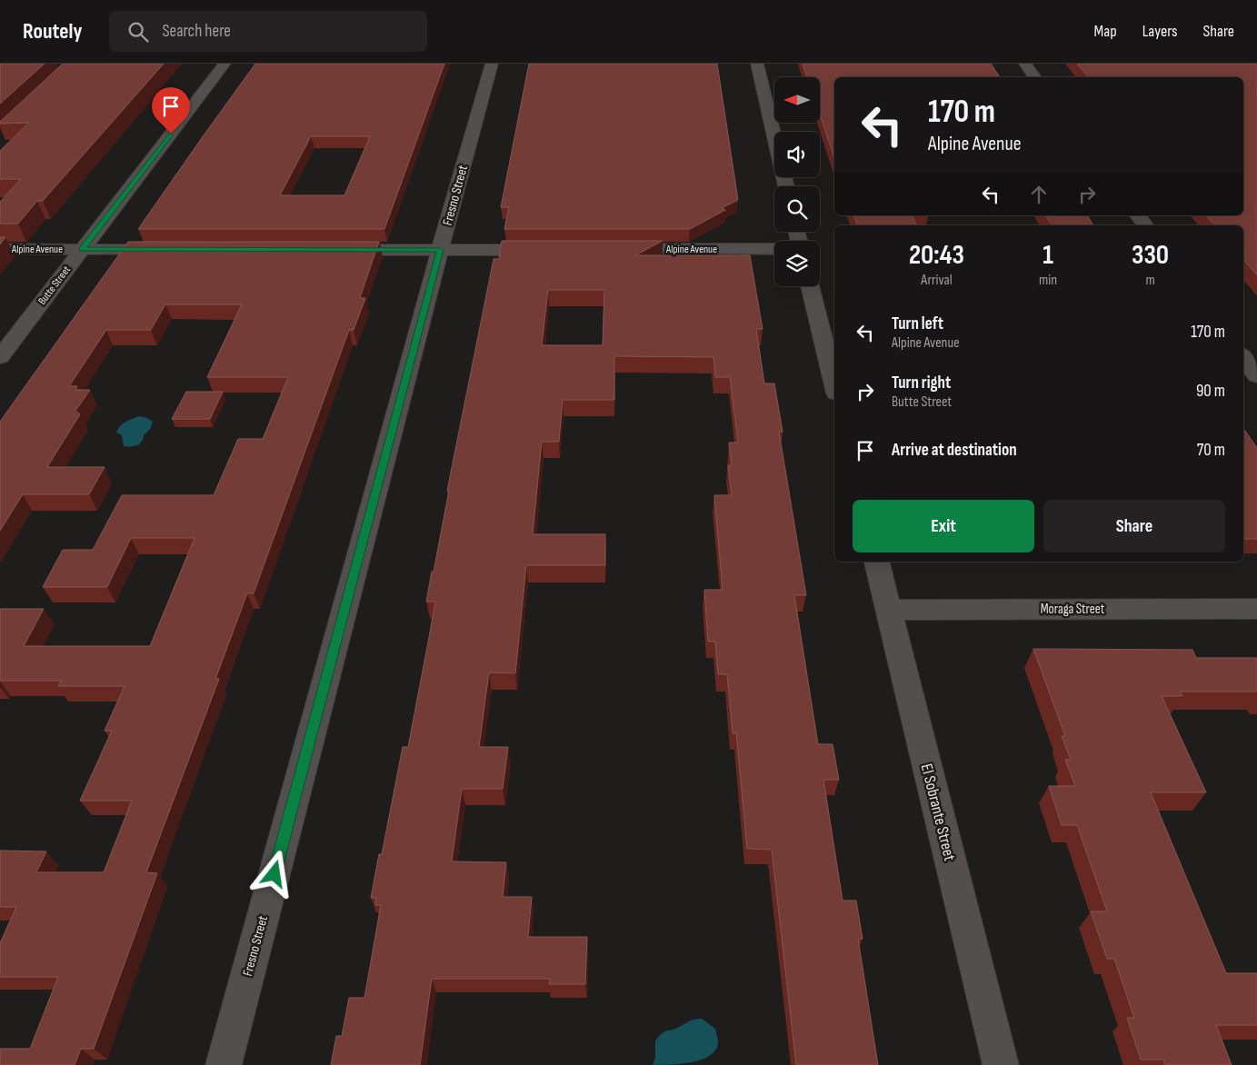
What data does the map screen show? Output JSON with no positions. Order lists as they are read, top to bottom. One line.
{"streets":{"street":["Fresno Street","Alpine Avenue","Butte Street","Moraga Street","El Sobrante Street"]},"crossings":[["Alpine Avenue","Butte Street"],["Moraga Street","El Sobrante Street"]],"north":"left","page":{"header":"Routely","search":"Search here","nav":["Map","Layers","Share"],"turn":["170 m","Alpine Avenue"],"eta":["20:43","Arrival","1","min","330","m"],"list":[{"name":"Turn left","note":"Alpine Avenue","value":"170 m"},{"name":"Turn right","note":"Butte Street","value":"90 m"},{"name":"Arrive at destination","value":"70 m"}],"buttons":["Exit","Share"]}}
